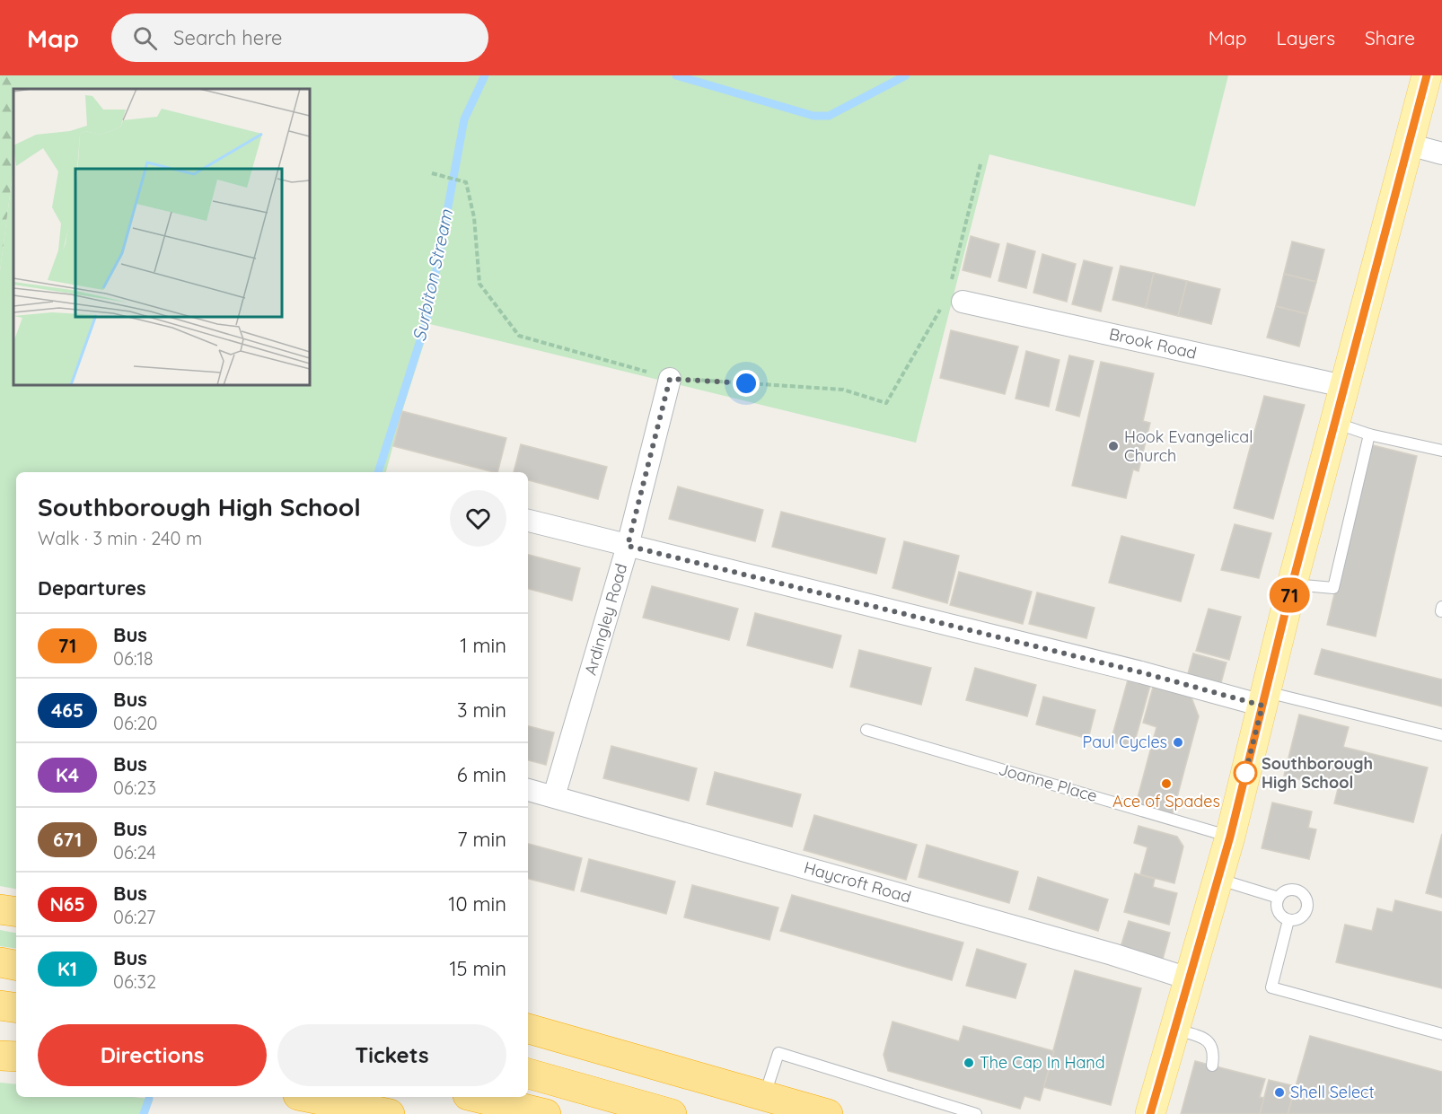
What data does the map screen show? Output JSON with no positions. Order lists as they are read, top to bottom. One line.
{"streets":{"street":["Brook Road","Ardingley Road","Haycroft Road"],"lane":["Joanne Place"]},"crossings":[["Ardingley Road","Haycroft Road"]],"water":["Surbiton Stream"],"places":["Hook Evangelical Church","Paul Cycles","Southborough High School","Ace of Spades","The Cap In Hand","Shell Select"],"lines":["bus line 71"],"page":{"header":"Map","search":"Search here","nav":["Map","Layers","Share"],"on_map":"71","heading":[["Southborough High School","Walk · 3 min · 240 m"],"Departures"],"list":[{"mark":"71","name":"Bus","note":"06:18","value":"1 min"},{"mark":"465","name":"Bus","note":"06:20","value":"3 min"},{"mark":"K4","name":"Bus","note":"06:23","value":"6 min"},{"mark":"671","name":"Bus","note":"06:24","value":"7 min"},{"mark":"N65","name":"Bus","note":"06:27","value":"10 min"},{"mark":"K1","name":"Bus","note":"06:32","value":"15 min"}],"buttons":["Directions","Tickets"]}}
